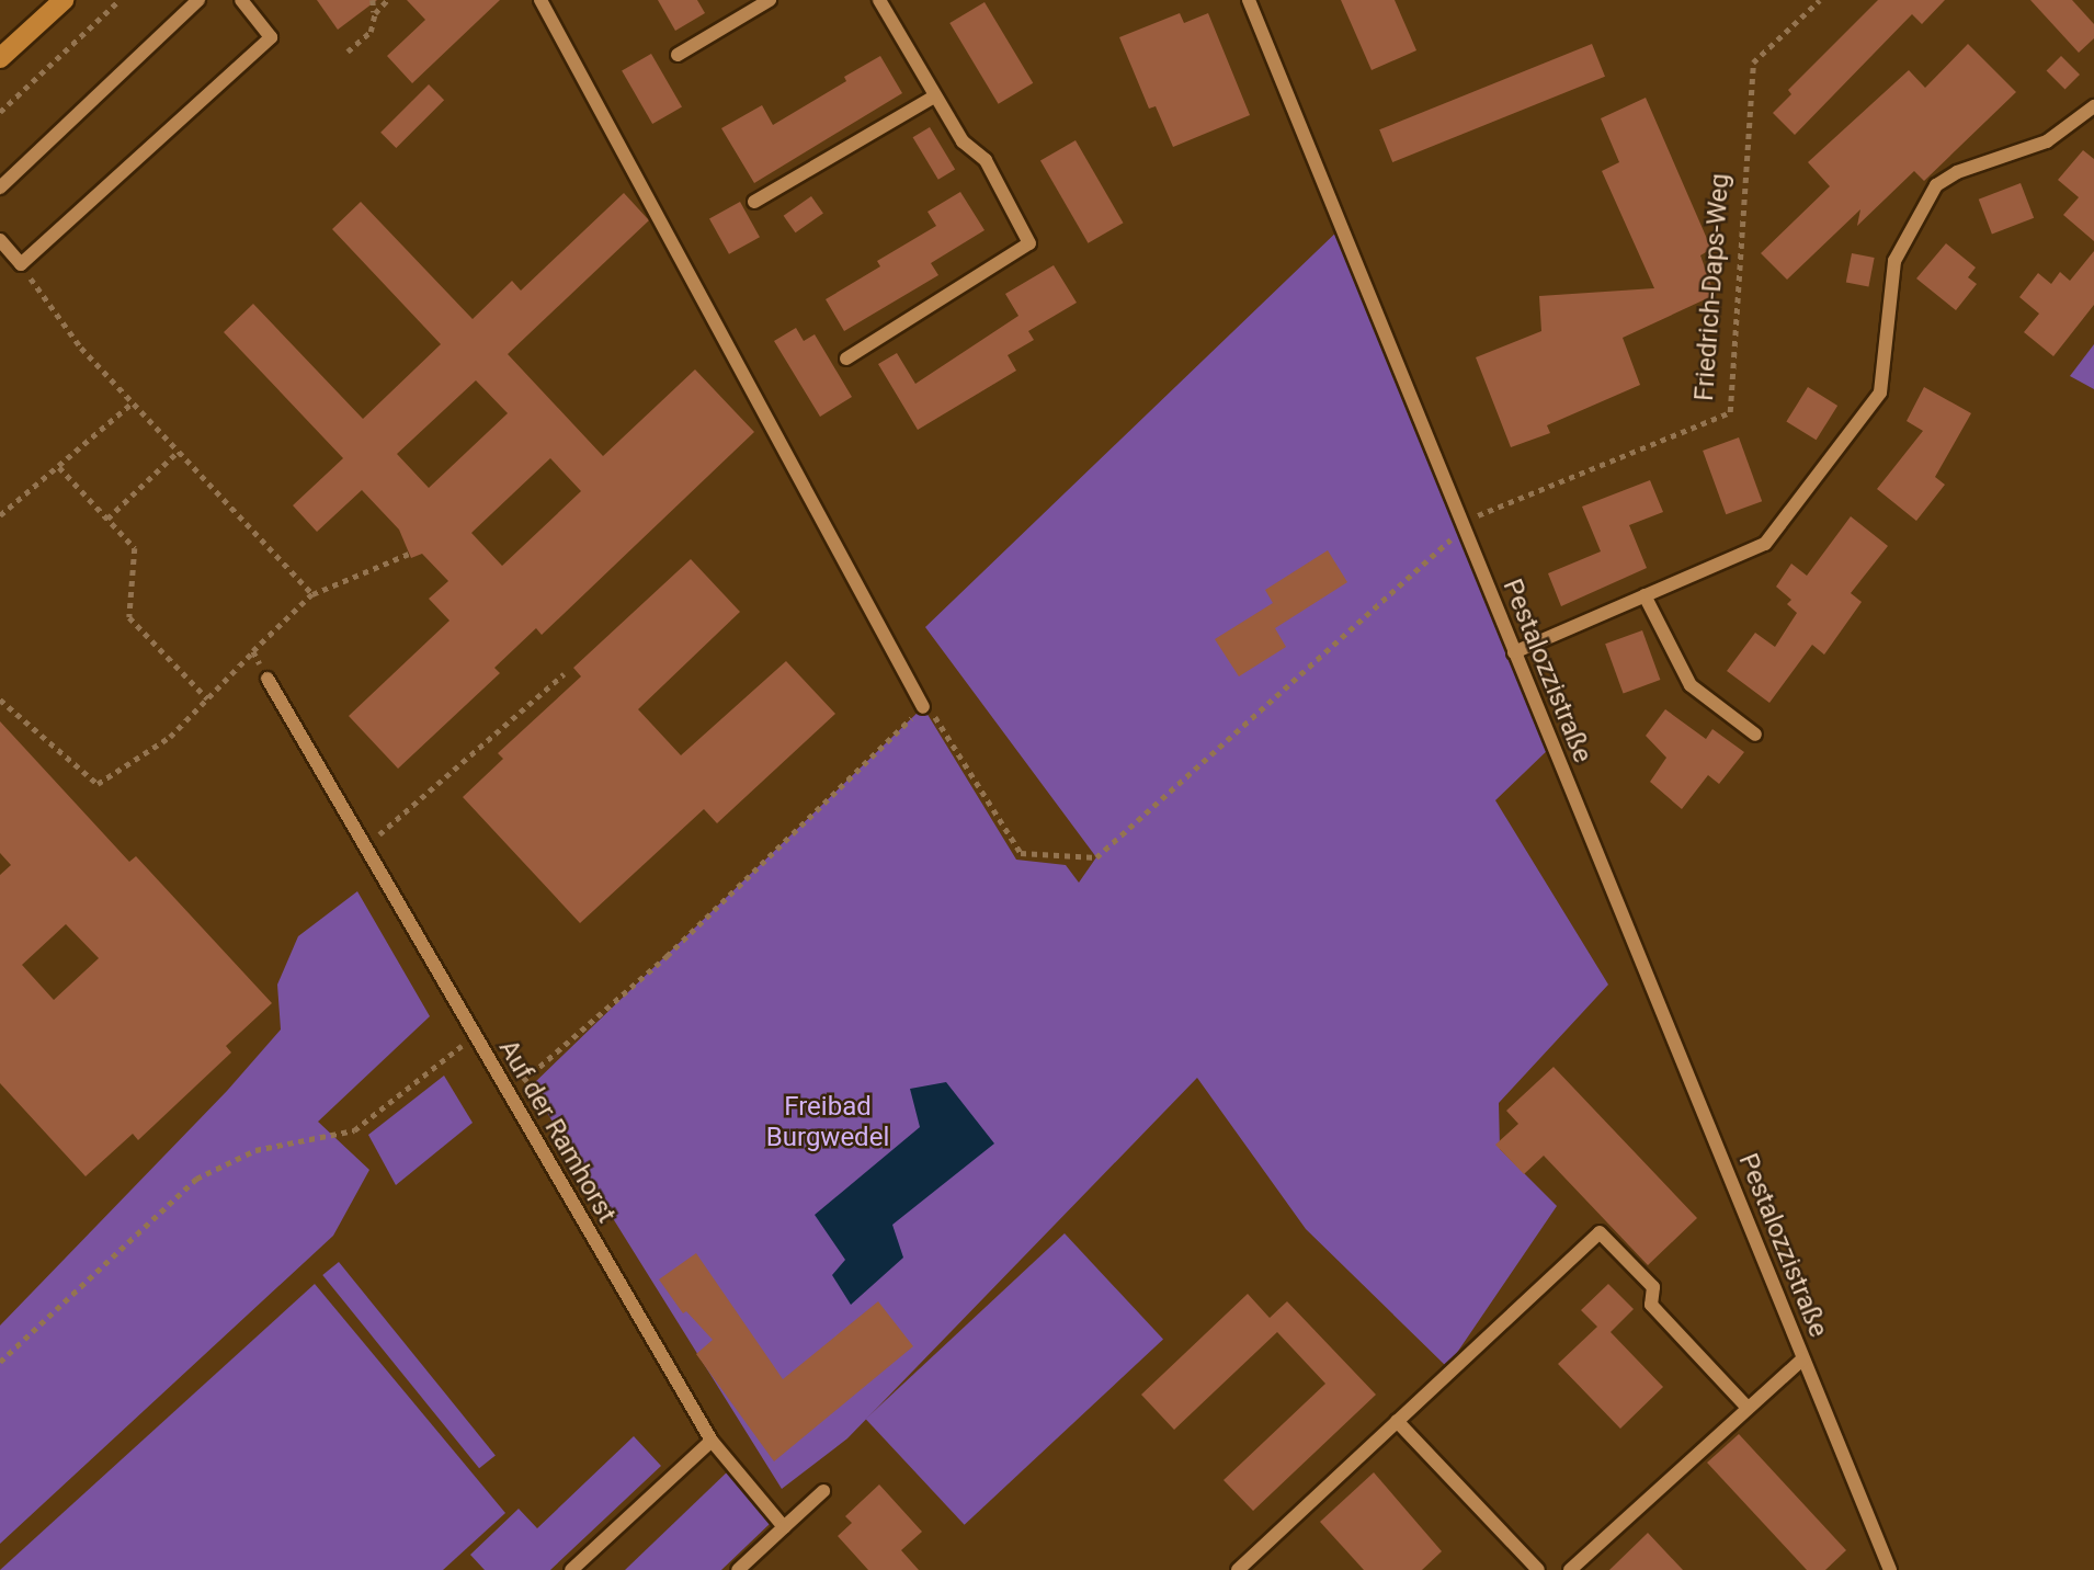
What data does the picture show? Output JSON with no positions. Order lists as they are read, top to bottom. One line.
{"streets":{"street":["Pestalozzistraße","Auf der Ramhorst"],"path":["Friedrich-Daps-Weg"]},"crossings":[["Friedrich-Daps-Weg","Pestalozzistraße"]],"parks":["Freibad Burgwedel"]}
